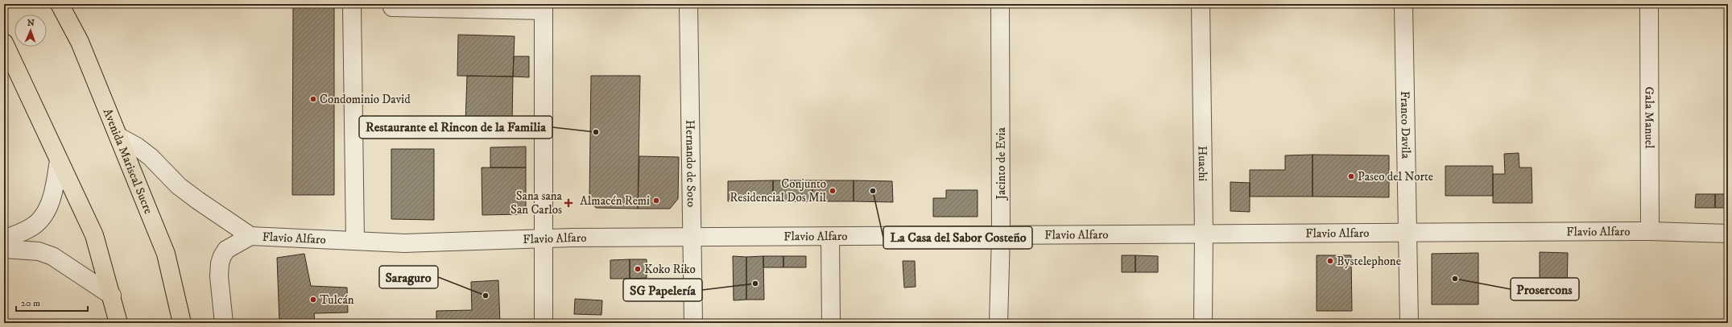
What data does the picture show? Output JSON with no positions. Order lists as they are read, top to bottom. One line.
{"streets":{"main road":["Avenida Mariscal Sucre"],"street":["Gala Manuel","Franco Davila","Hernando de Soto","Jacinto de Evia","Huachi","Flavio Alfaro"]},"crossings":[["Gala Manuel","Flavio Alfaro"],["Franco Davila","Flavio Alfaro"],["Avenida Mariscal Sucre","Flavio Alfaro"],["Hernando de Soto","Flavio Alfaro"],["Jacinto de Evia","Flavio Alfaro"],["Huachi","Flavio Alfaro"]],"places":{"other":["Condominio David","Restaurante el Rincon de la Familia","Paseo del Norte","Conjunto Residencial Dos Mil","La Casa del Sabor Costeño","Almacén Remi","Bystelephone","Koko Riko","Prosercons","SG Papelería","Saraguro","Tulcán"],"health":["Sana sana San Carlos"]},"scale_bar":"20 m","north":"top"}
